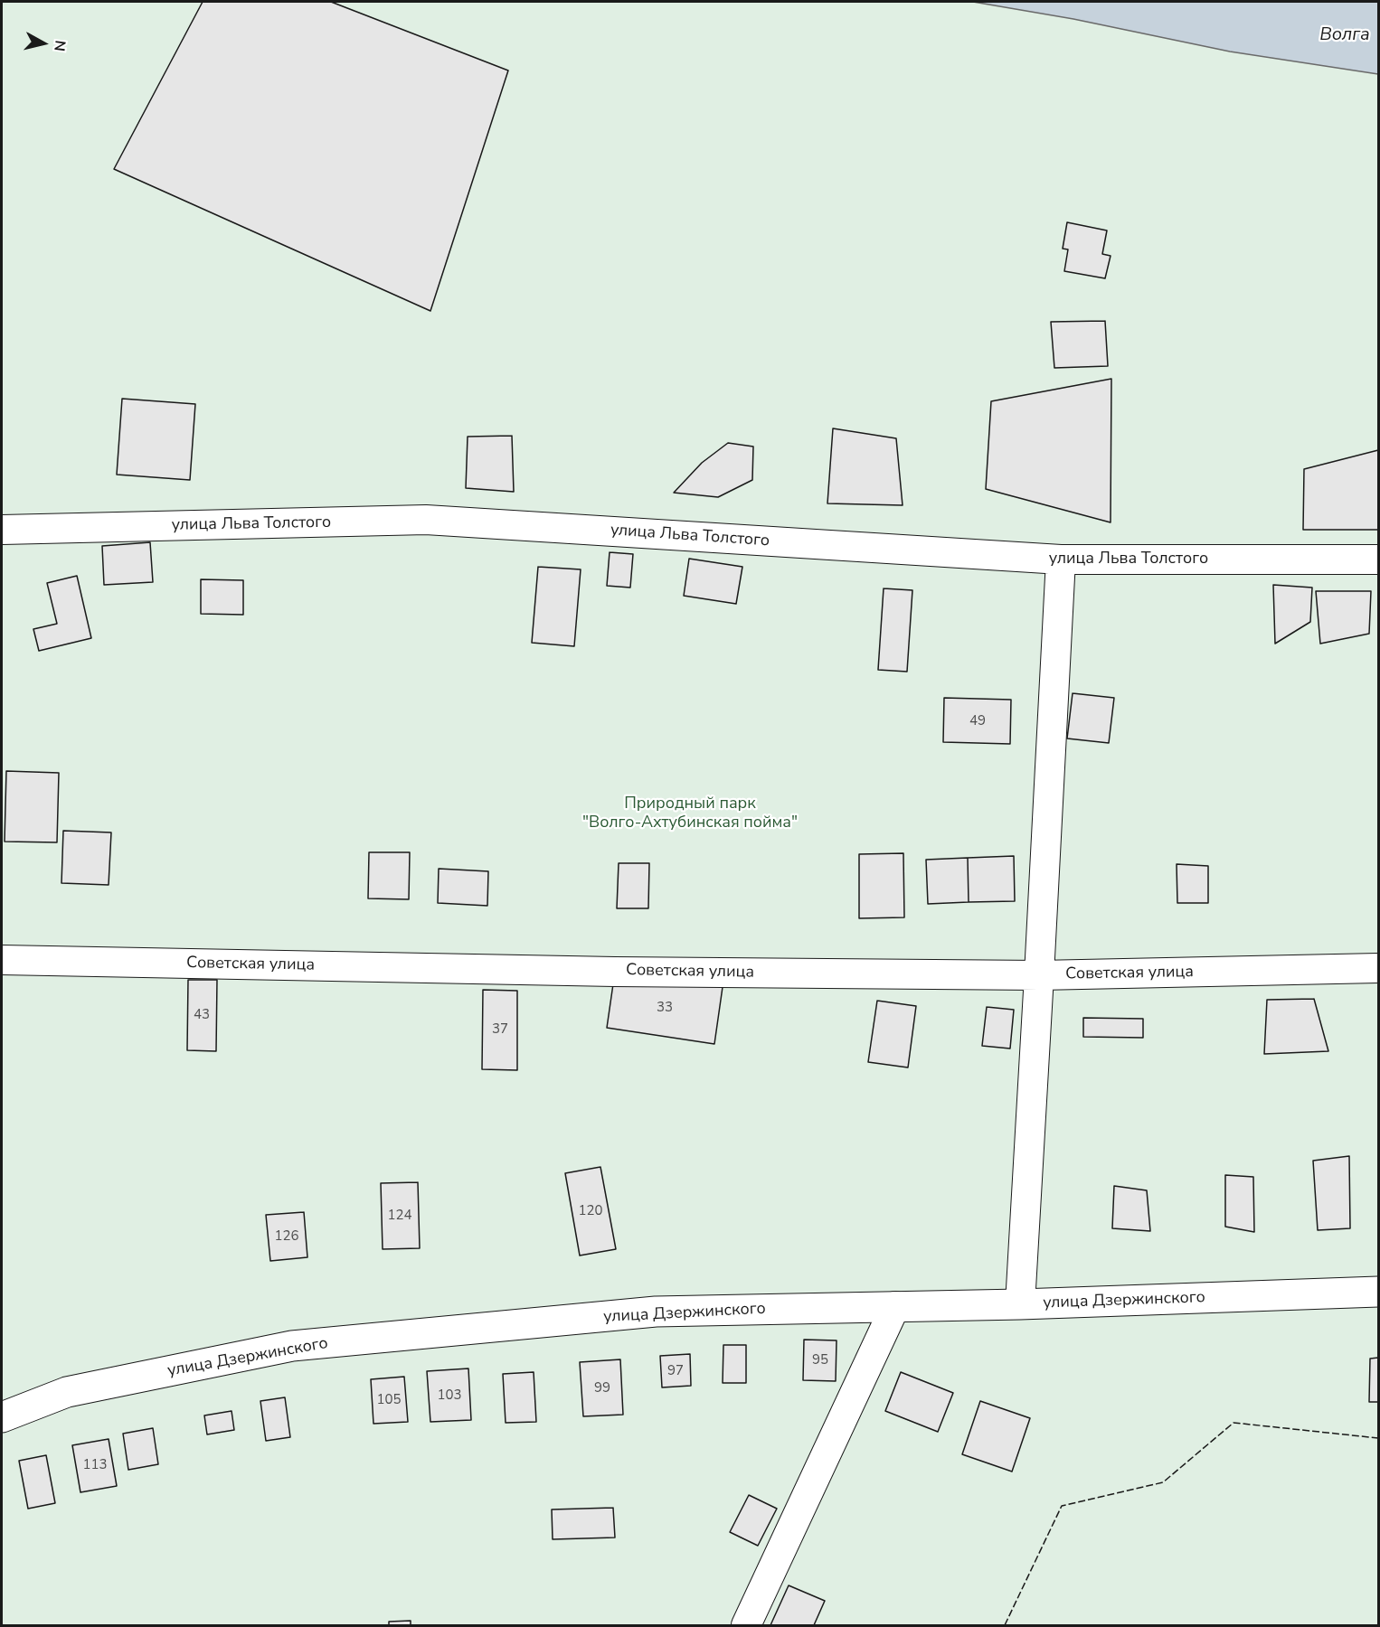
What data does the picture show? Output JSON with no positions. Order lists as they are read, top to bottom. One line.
{"streets":{"street":["улица Льва Толстого","Советская улица","улица Дзержинского"]},"water":["Волга"],"parks":["Природный парк \"Волго-Ахтубинская пойма\""],"house_numbers":["49","33","43","37","120","124","126","95","97","99","103","105","113"],"north":"right"}
